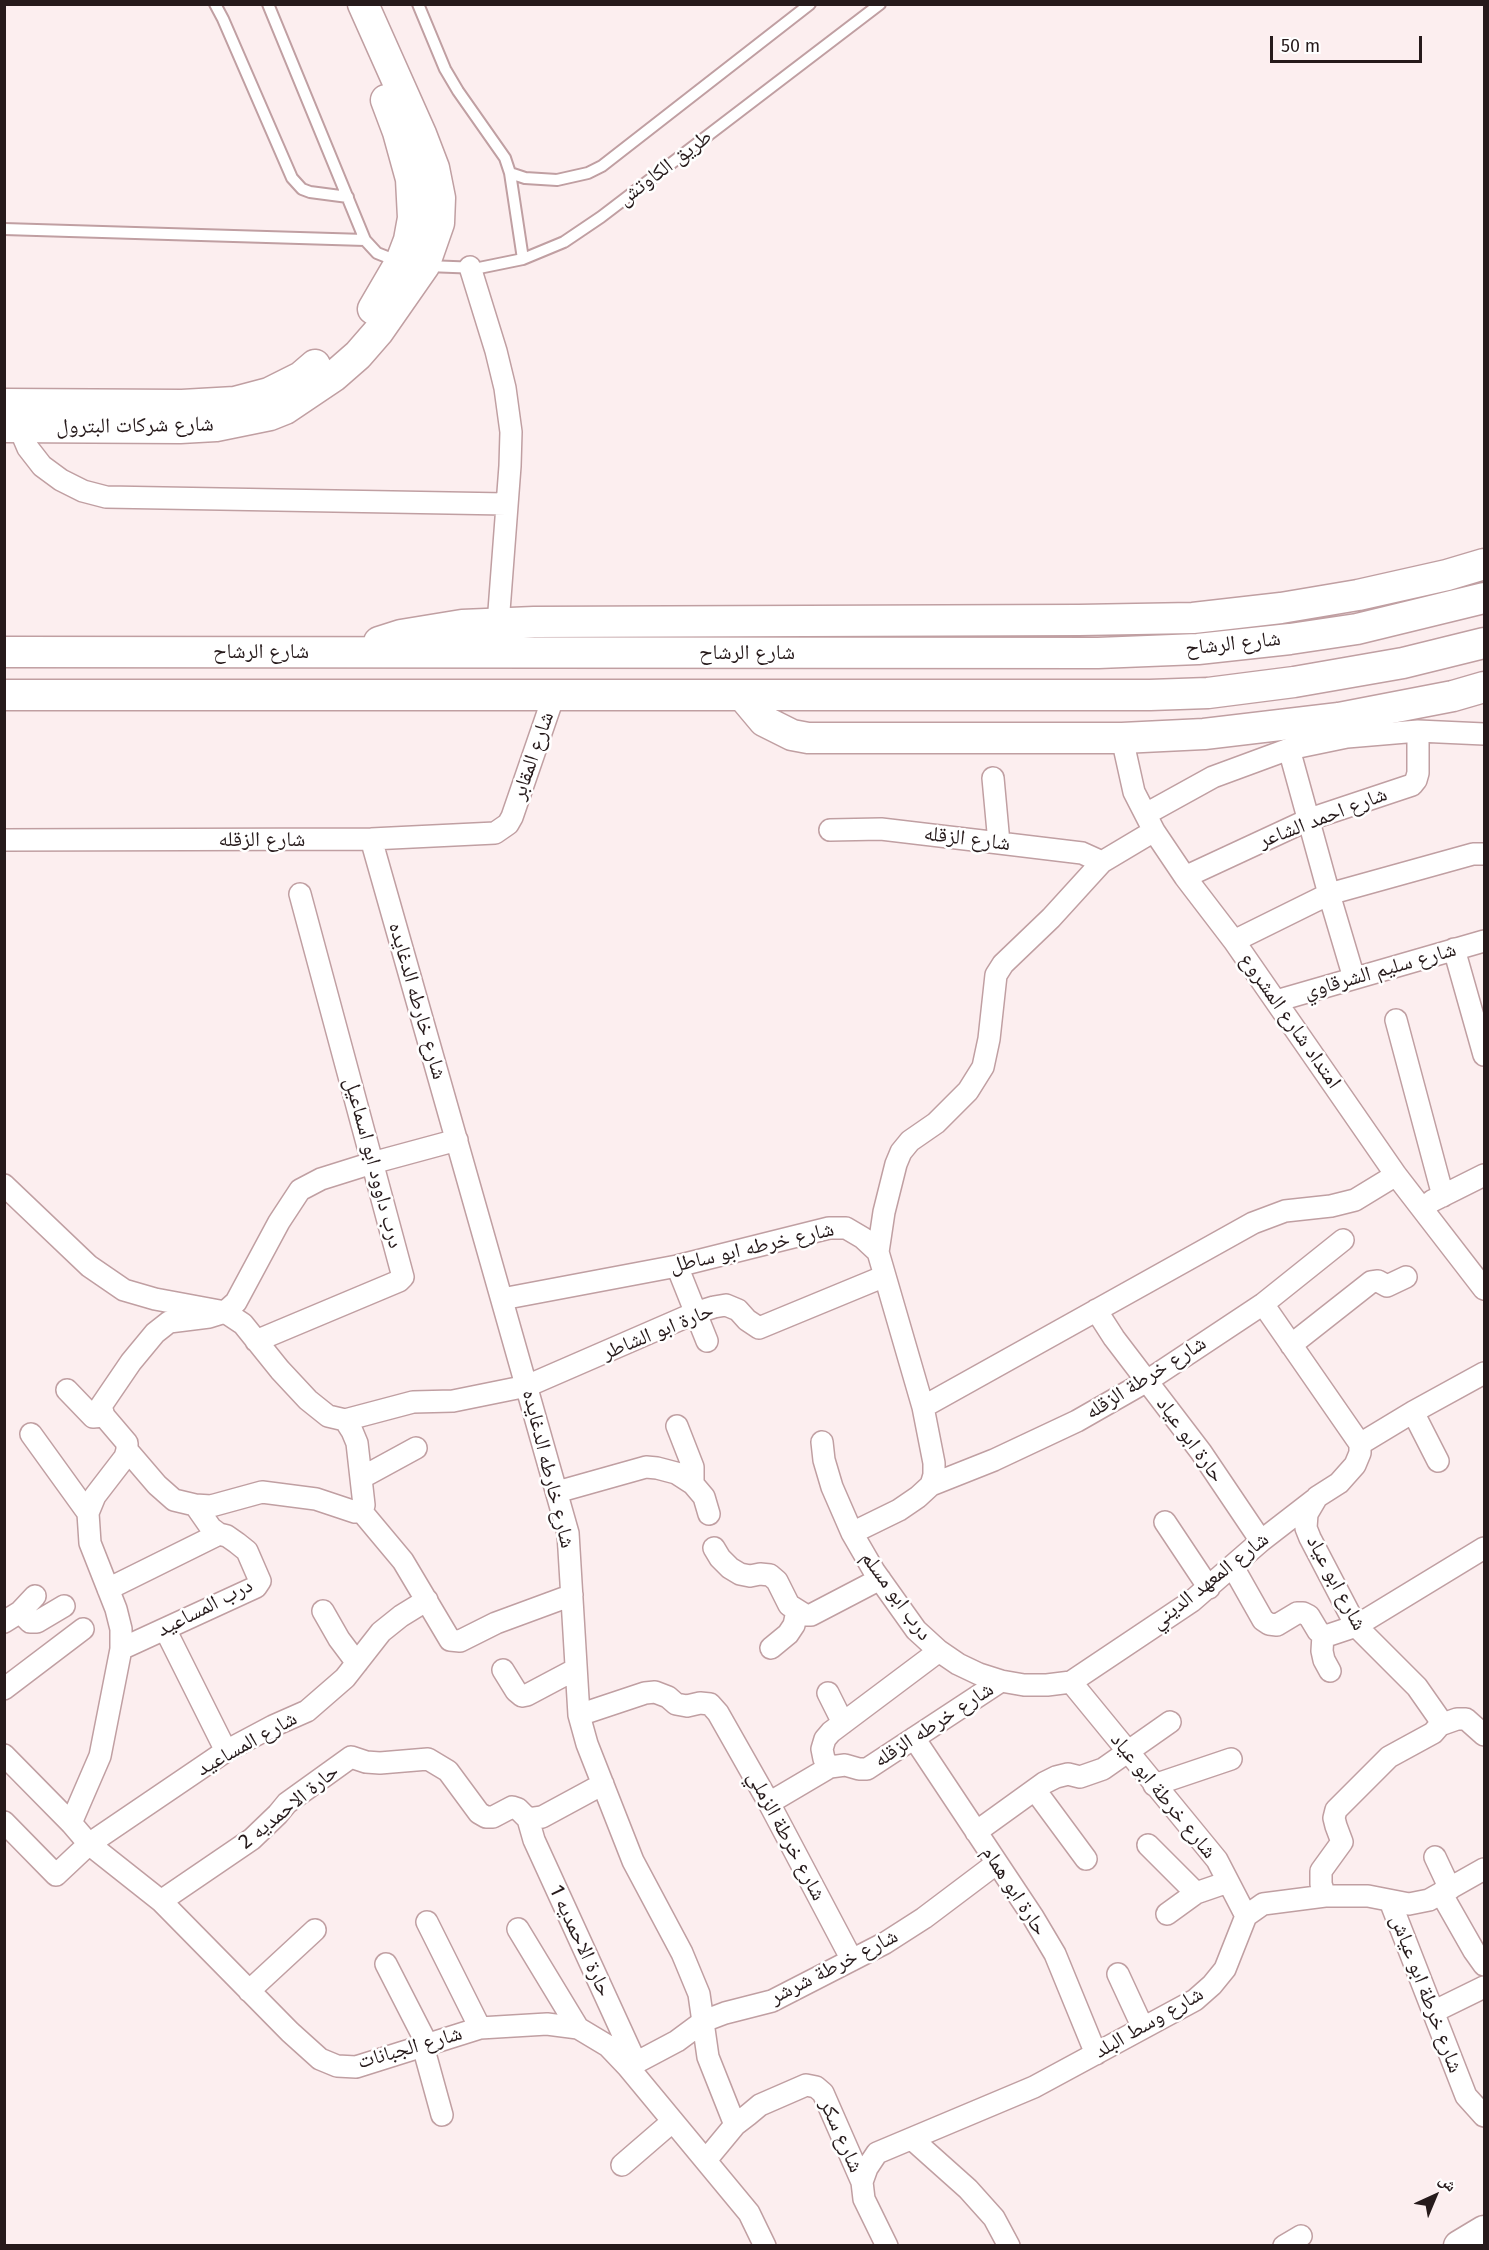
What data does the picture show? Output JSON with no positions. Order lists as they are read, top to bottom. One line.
{"streets":{"main road":["شارع شركات البترول","شارع الرشاح"],"street":["شارع المقابر","شارع احمد الشاعر","شارع الزقله","شارع سليم الشرقاوي","شارع خارطه الدغايده","امتداد شارع المشروع","درب داوود ابو اسماعيل","شارع خرطه ابو ساطل","حارة ابو الشاطر","شارع خرطة الزقله","حارة ابو عياد","شارع المعهد الديني","شارع ابو عياد","درب ابو مسلم","درب المساعيد","شارع خرطه الزقله","شارع المساعيد","شارع خرطة ابو عياد","حارة الاحمديه 2","شارع خرطة الزملي","حارة ابو همام","حارة الاحمديه 1","شارع خرطة شرشر","شارع خرطة ابو عياش","شارع وسط البلد","شارع الجبانات","شارع سكر"],"lane":["طريق الكاوتش"]},"crossings":[["طريق الكاوتش","شارع شركات البترول"],["شارع الرشاح","شارع المقابر"],["شارع المقابر","شارع الزقله"],["شارع احمد الشاعر","امتداد شارع المشروع"],["شارع الزقله","شارع خارطه الدغايده"],["شارع سليم الشرقاوي","امتداد شارع المشروع"],["شارع خارطه الدغايده","شارع خرطه ابو ساطل"],["شارع خارطه الدغايده","حارة ابو الشاطر"],["شارع خارطه الدغايده","شارع خرطة الزملي"],["شارع خارطه الدغايده","شارع خرطة شرشر"],["شارع خارطه الدغايده","شارع سكر"],["شارع خرطة الزقله","حارة ابو عياد"],["حارة ابو عياد","شارع المعهد الديني"],["شارع المعهد الديني","شارع ابو عياد"],["شارع المعهد الديني","درب ابو مسلم"],["شارع المعهد الديني","شارع خرطة ابو عياد"],["درب ابو مسلم","شارع خرطه الزقله"],["درب ابو مسلم","شارع خرطة ابو عياد"],["شارع خرطه الزقله","حارة ابو همام"],["شارع المساعيد","شارع الجبانات"],["شارع خرطة ابو عياد","شارع وسط البلد"],["حارة الاحمديه 2","حارة الاحمديه 1"],["حارة الاحمديه 2","شارع الجبانات"],["شارع خرطة الزملي","شارع خرطة شرشر"],["حارة ابو همام","شارع خرطة شرشر"],["حارة ابو همام","شارع وسط البلد"],["حارة الاحمديه 1","شارع خرطة شرشر"],["حارة الاحمديه 1","شارع الجبانات"],["شارع خرطة شرشر","شارع الجبانات"],["شارع وسط البلد","شارع سكر"],["شارع الجبانات","شارع سكر"]],"scale_bar":"50 m","north":"top right"}
